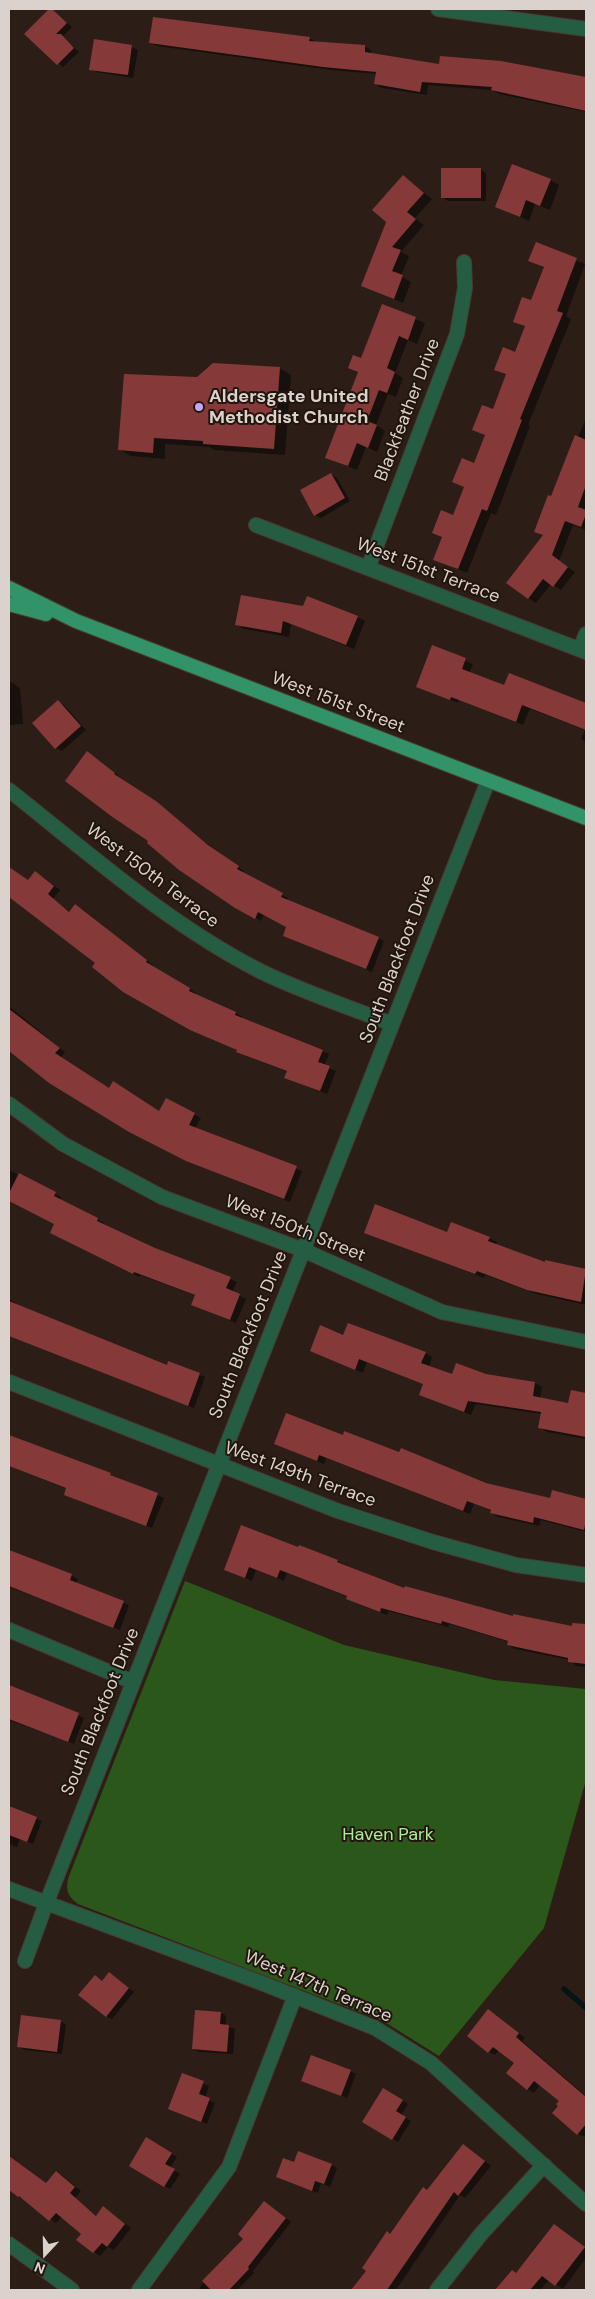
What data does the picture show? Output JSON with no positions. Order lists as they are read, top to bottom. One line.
{"streets":{"main road":["West 151st Street"],"street":["Blackfeather Drive","West 151st Terrace","West 150th Terrace","South Blackfoot Drive","West 150th Street","West 149th Terrace","West 147th Terrace"]},"crossings":[["Blackfeather Drive","West 151st Terrace"],["West 151st Street","South Blackfoot Drive"],["West 150th Terrace","South Blackfoot Drive"],["South Blackfoot Drive","West 150th Street"],["South Blackfoot Drive","West 149th Terrace"],["South Blackfoot Drive","West 147th Terrace"]],"parks":["Haven Park"],"places":["Aldersgate United Methodist Church"],"north":"bottom"}
